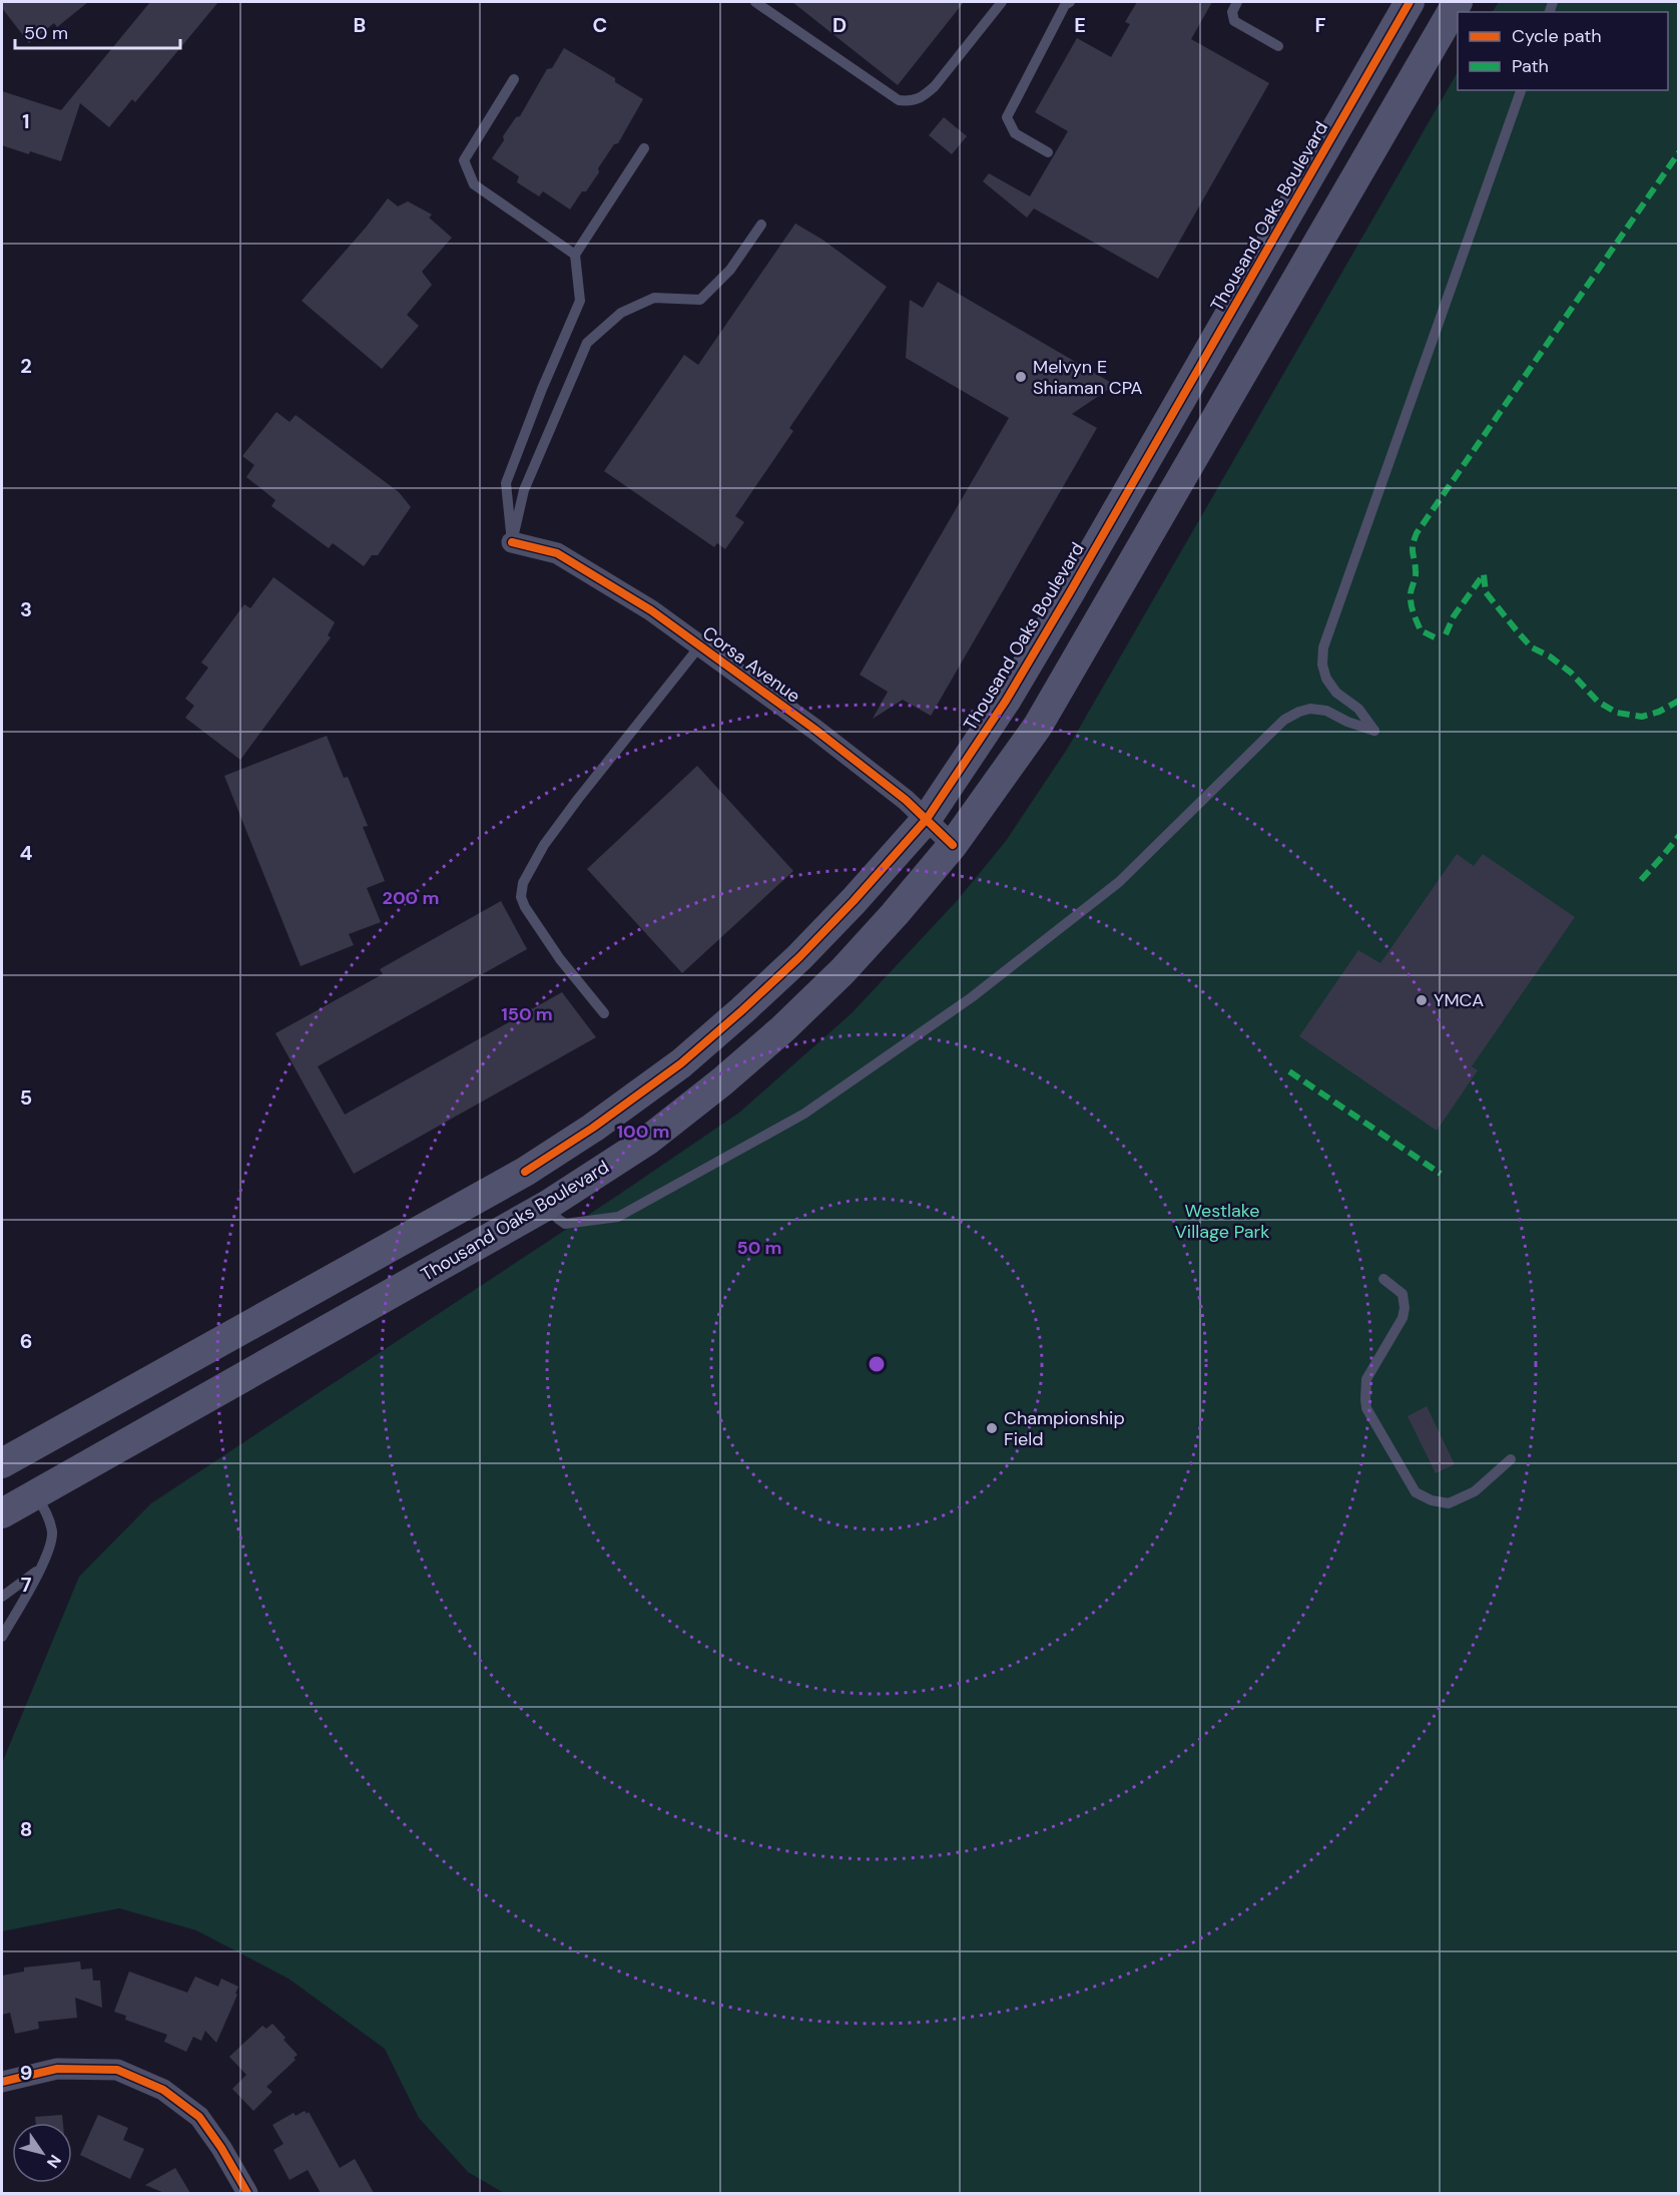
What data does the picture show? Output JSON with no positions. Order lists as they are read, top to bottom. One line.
{"streets":{"main road":["Thousand Oaks Boulevard"],"street":["Corsa Avenue"]},"crossings":[["Thousand Oaks Boulevard","Corsa Avenue"]],"parks":["Westlake Village Park"],"places":["Melvyn E Shiaman CPA","YMCA","Championship Field"],"legend":["Cycle path","Path"],"scale_bar":"50 m","north":"bottom right","grid":{"columns":["B","C","D","E","F"],"rows":["1","2","3","4","5","6","7","8","9"]},"rings":["200 m","150 m","100 m","50 m"]}
